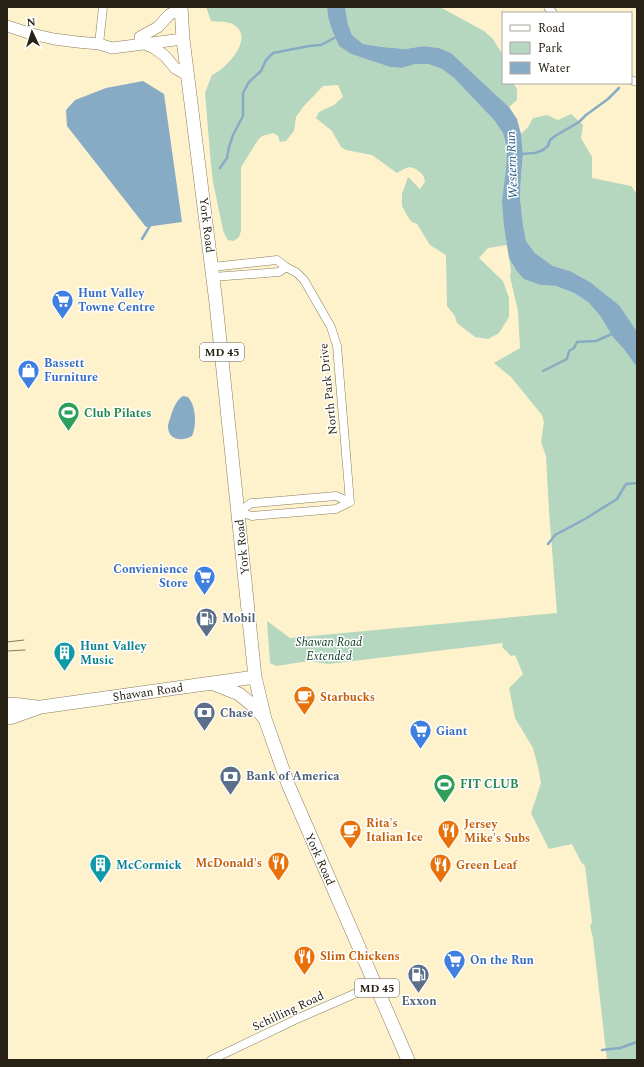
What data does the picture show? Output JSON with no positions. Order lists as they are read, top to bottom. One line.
{"streets":{"main road":["York Road","MD 45","Shawan Road"],"street":["North Park Drive","Schilling Road"]},"crossings":[["York Road","North Park Drive"],["York Road","Shawan Road"],["York Road","Schilling Road"]],"water":["Western Run"],"parks":["Shawan Road Extended"],"places":{"supermarket":["Hunt Valley Towne Centre","Convienience Store","Giant","On the Run"],"shop":["Bassett Furniture"],"sports":["Club Pilates","FIT CLUB"],"fuel station":["Mobil","Exxon"],"building":["Hunt Valley Music","McCormick"],"cafe":["Starbucks","Rita's Italian Ice"],"bank":["Chase","Bank of America"],"restaurant":["Jersey Mike's Subs","McDonald's","Green Leaf","Slim Chickens"]},"legend":["Road","Park","Water"],"north":"top"}
